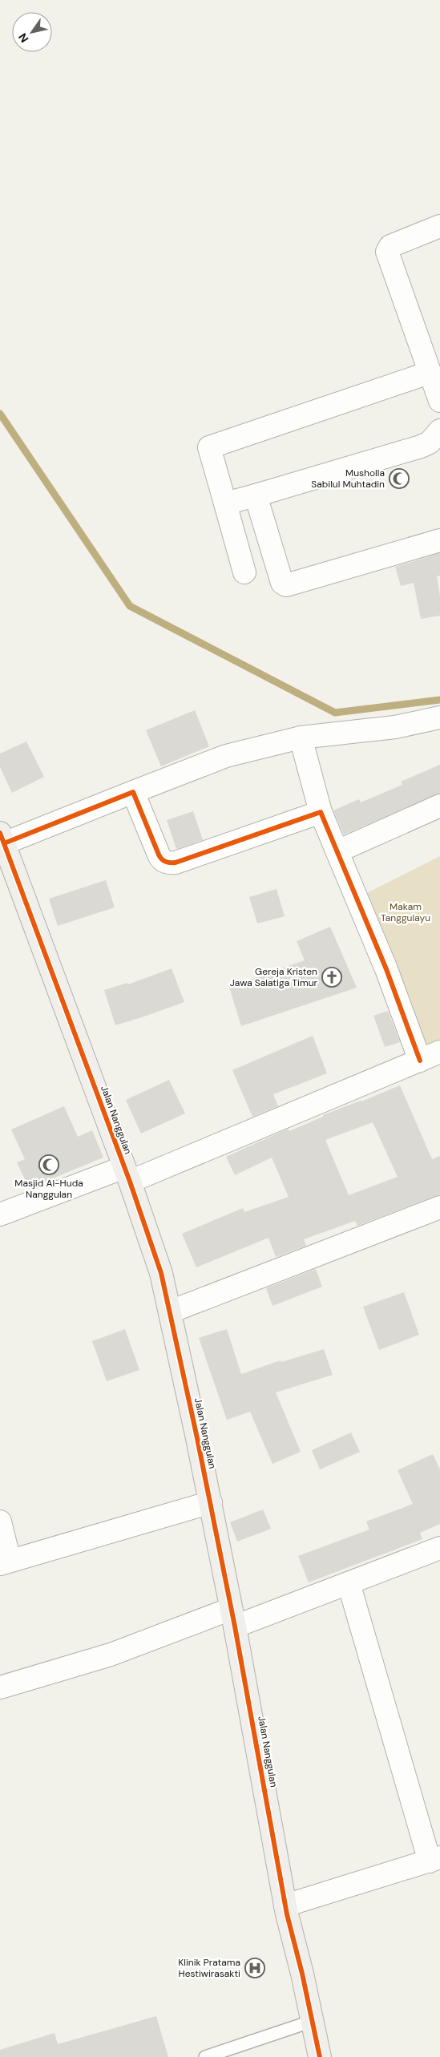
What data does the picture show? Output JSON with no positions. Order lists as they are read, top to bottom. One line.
{"streets":{"street":["Jalan Nanggulan"]},"parks":["Makam Tanggulayu"],"places":{"mosque":["Musholla Sabilul Muhtadin","Masjid Al-Huda Nanggulan"],"church":["Gereja Kristen Jawa Salatiga Timur"],"hospital":["Klinik Pratama Hestiwirasakti"]},"north":"bottom left"}
